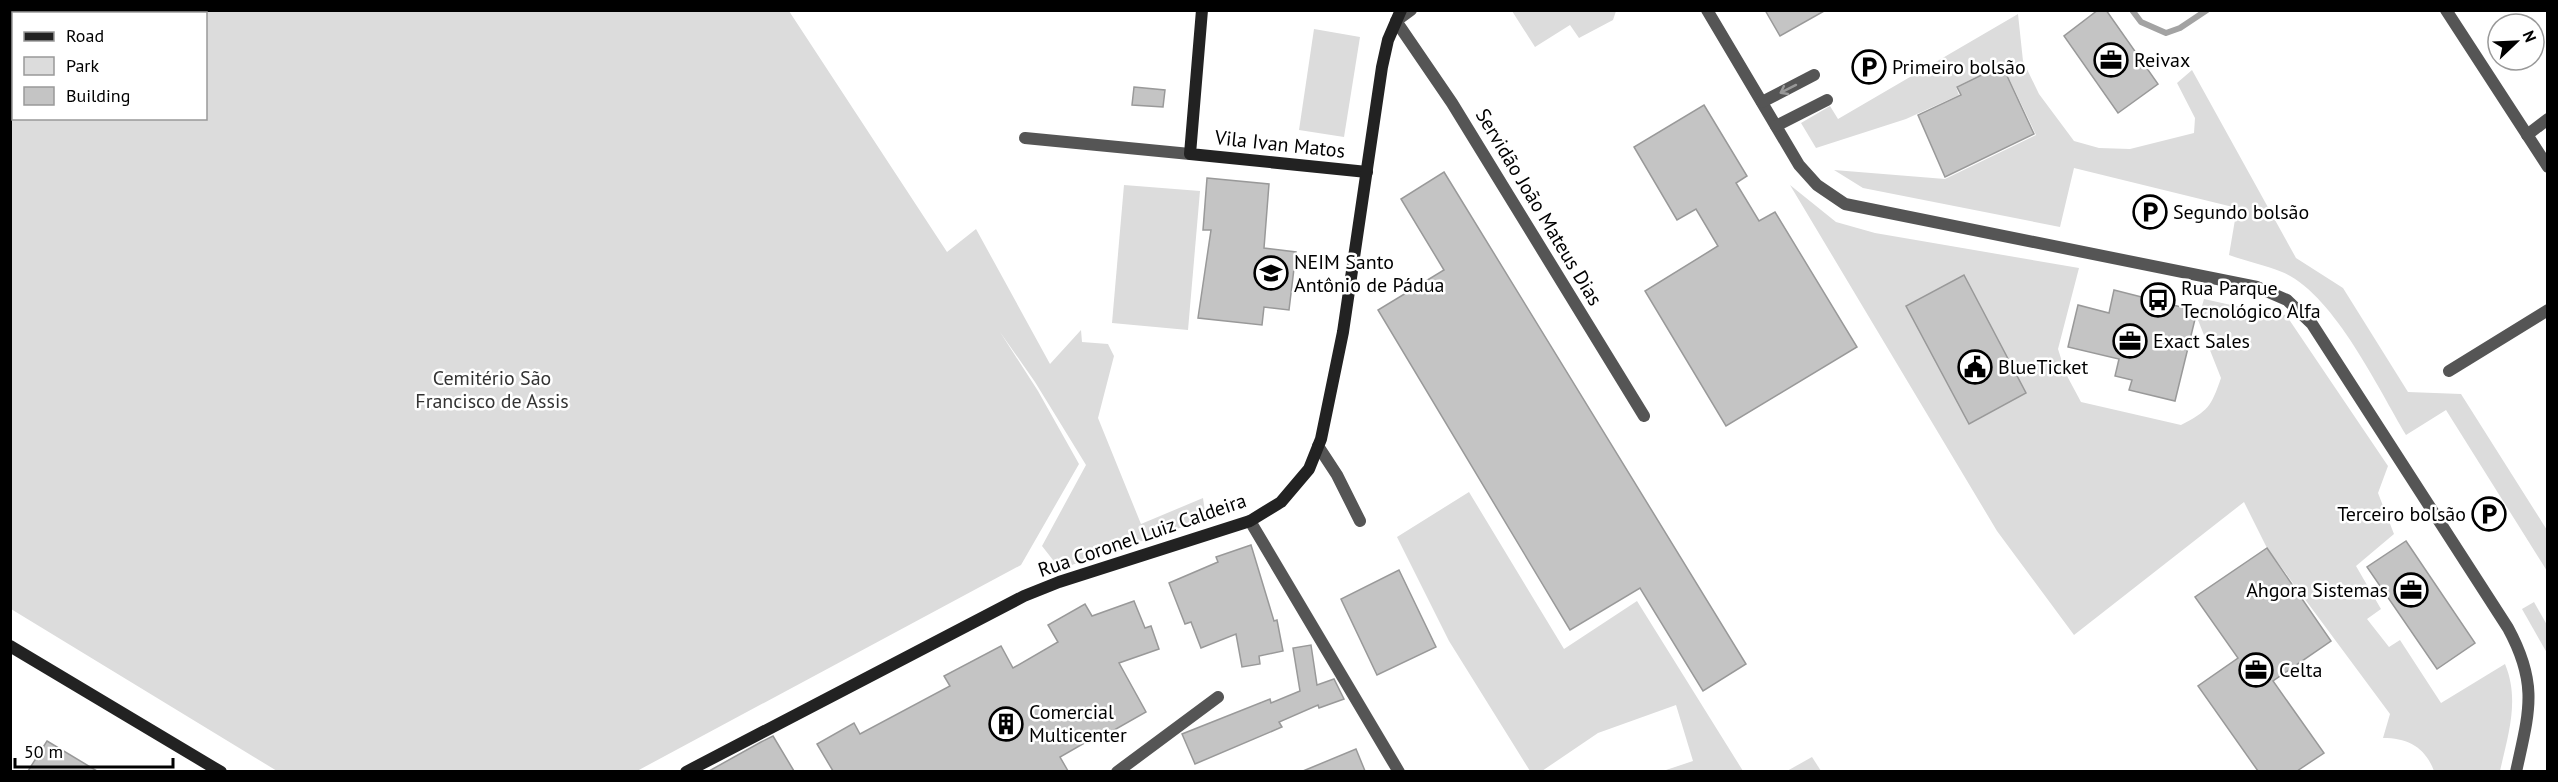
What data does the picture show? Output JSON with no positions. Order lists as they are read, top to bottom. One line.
{"streets":{"main road":["Vila Ivan Matos","Rua Coronel Luiz Caldeira"],"street":["Servidão João Mateus Dias"]},"crossings":[["Vila Ivan Matos","Rua Coronel Luiz Caldeira"],["Servidão João Mateus Dias","Rua Coronel Luiz Caldeira"]],"parks":["Cemitério São Francisco de Assis"],"places":{"office":["Reivax","Exact Sales","Ahgora Sistemas","Celta"],"parking":["Primeiro bolsão","Segundo bolsão","Terceiro bolsão"],"school or university":["NEIM Santo Antônio de Pádua"],"bus stop":["Rua Parque Tecnológico Alfa"],"public building":["BlueTicket"],"building":["Comercial Multicenter"]},"legend":["Road","Park","Building"],"scale_bar":"50 m","north":"top right"}
